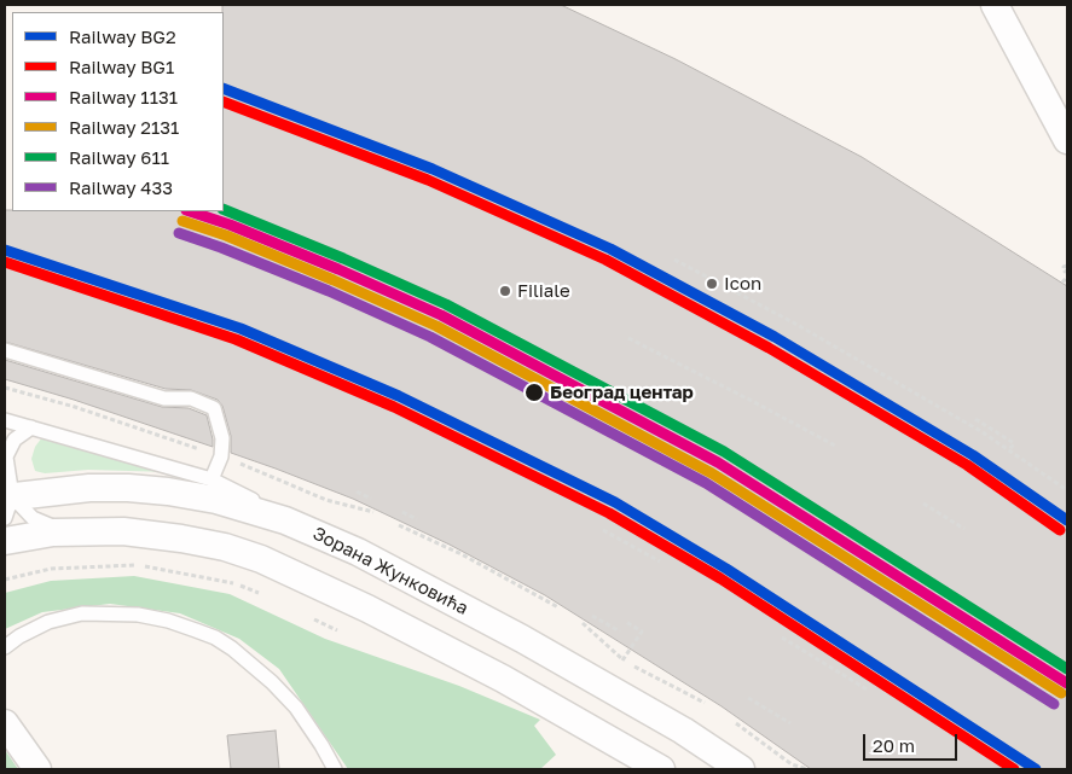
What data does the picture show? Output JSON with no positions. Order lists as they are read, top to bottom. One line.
{"streets":{"street":["Зорана Жунковића"]},"places":["Icon","Filiale","Београд центар"],"lines":["rail line BG2","rail line BG1","rail line 611","rail line 1131","rail line 2131","rail line 433"],"legend":["Railway BG2","Railway BG1","Railway 1131","Railway 2131","Railway 611","Railway 433"],"scale_bar":"20 m"}
